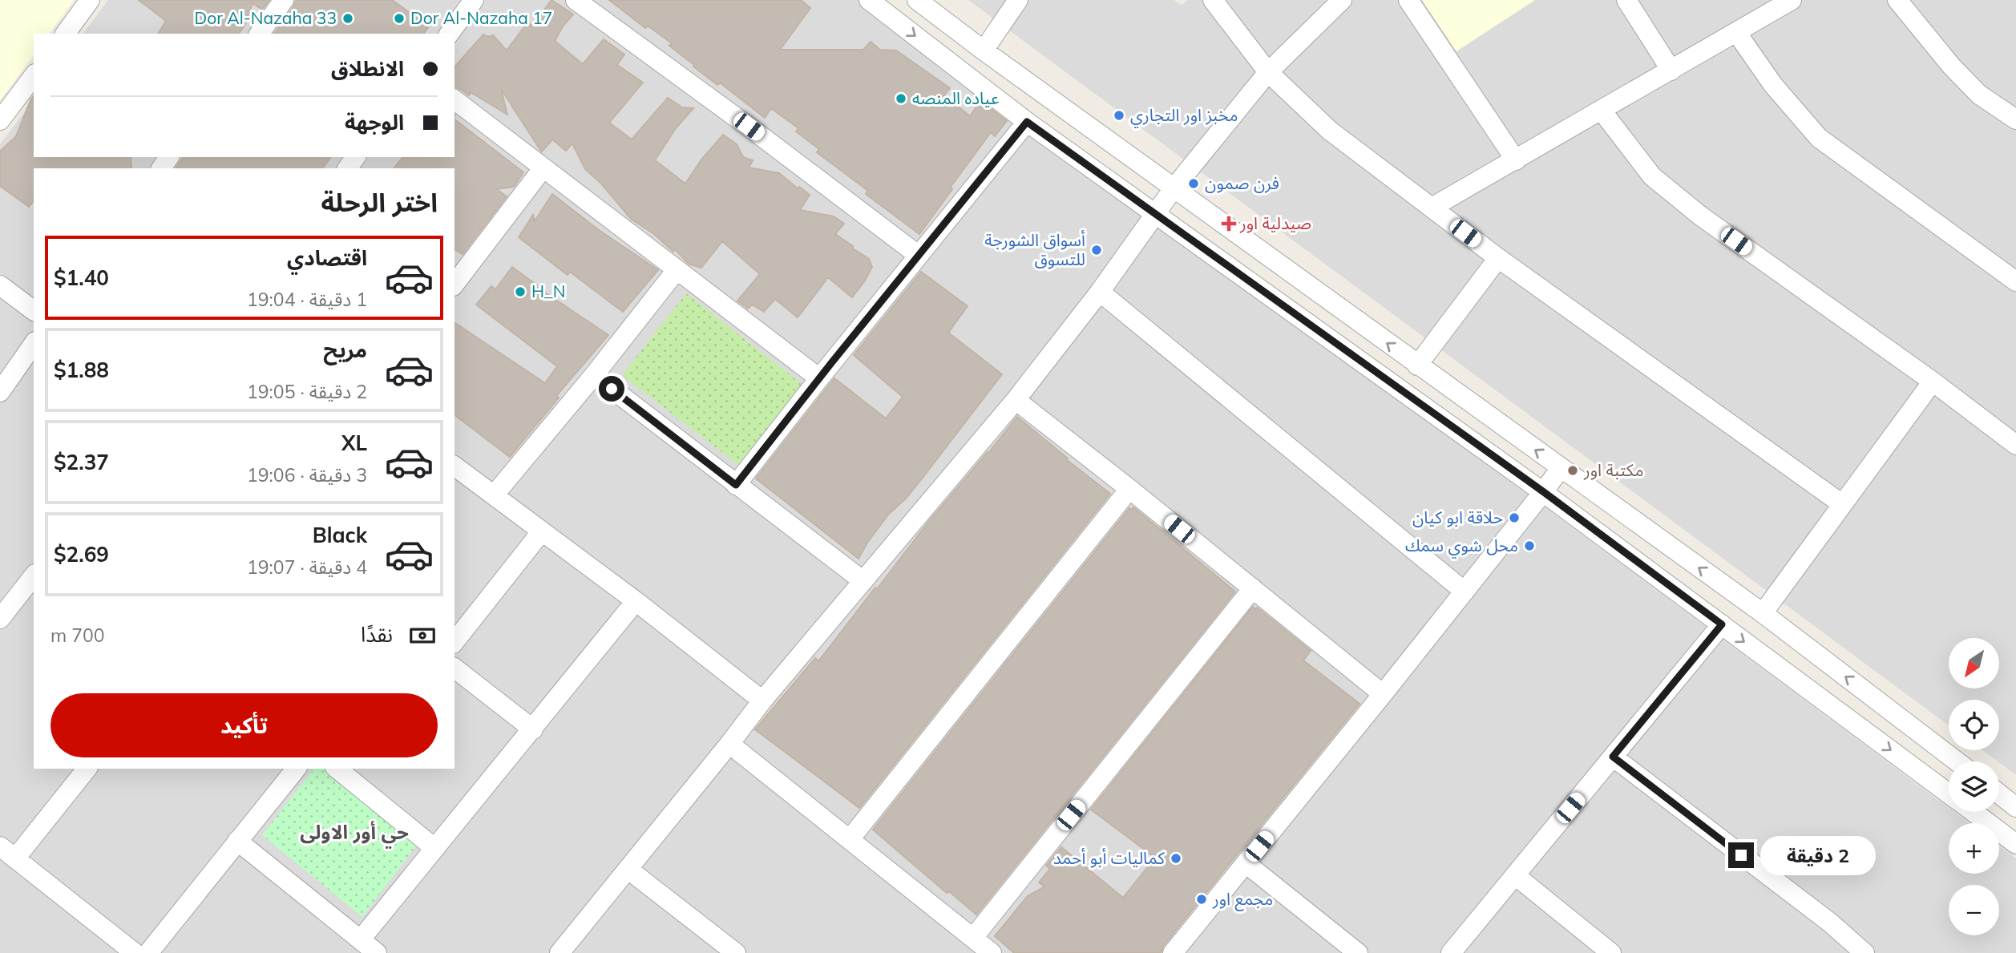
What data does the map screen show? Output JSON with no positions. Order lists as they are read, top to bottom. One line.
{"districts":["حي أور الاولى"],"places":{"other":["Dor Al-Nazaha 33","Dor Al-Nazaha 17","عياده المنصه","مخبز اور التجاري","فرن صمون","أسواق الشورجة للتسوق","H_N","مكتبة اور","حلاقة ابو كيان","محل شوي سمك","كماليات أبو أحمد","مجمع اور"],"health":["صيدلية اور"]},"north":"bottom left","page":{"banner":["الانطلاق","الوجهة"],"heading":"اختر الرحلة","list":[{"name":"اقتصادي","note":"1 دقيقة · 19:04","value":"$1.40"},{"name":"مريح","note":"2 دقيقة · 19:05","value":"$1.88"},{"name":"XL","note":"3 دقيقة · 19:06","value":"$2.37"},{"name":"Black","note":"4 دقيقة · 19:07","value":"$2.69"}],"pay":["نقدًا","700 m"],"map_buttons":["+","−"],"buttons":"تأكيد","bubble":"2 دقيقة"}}
